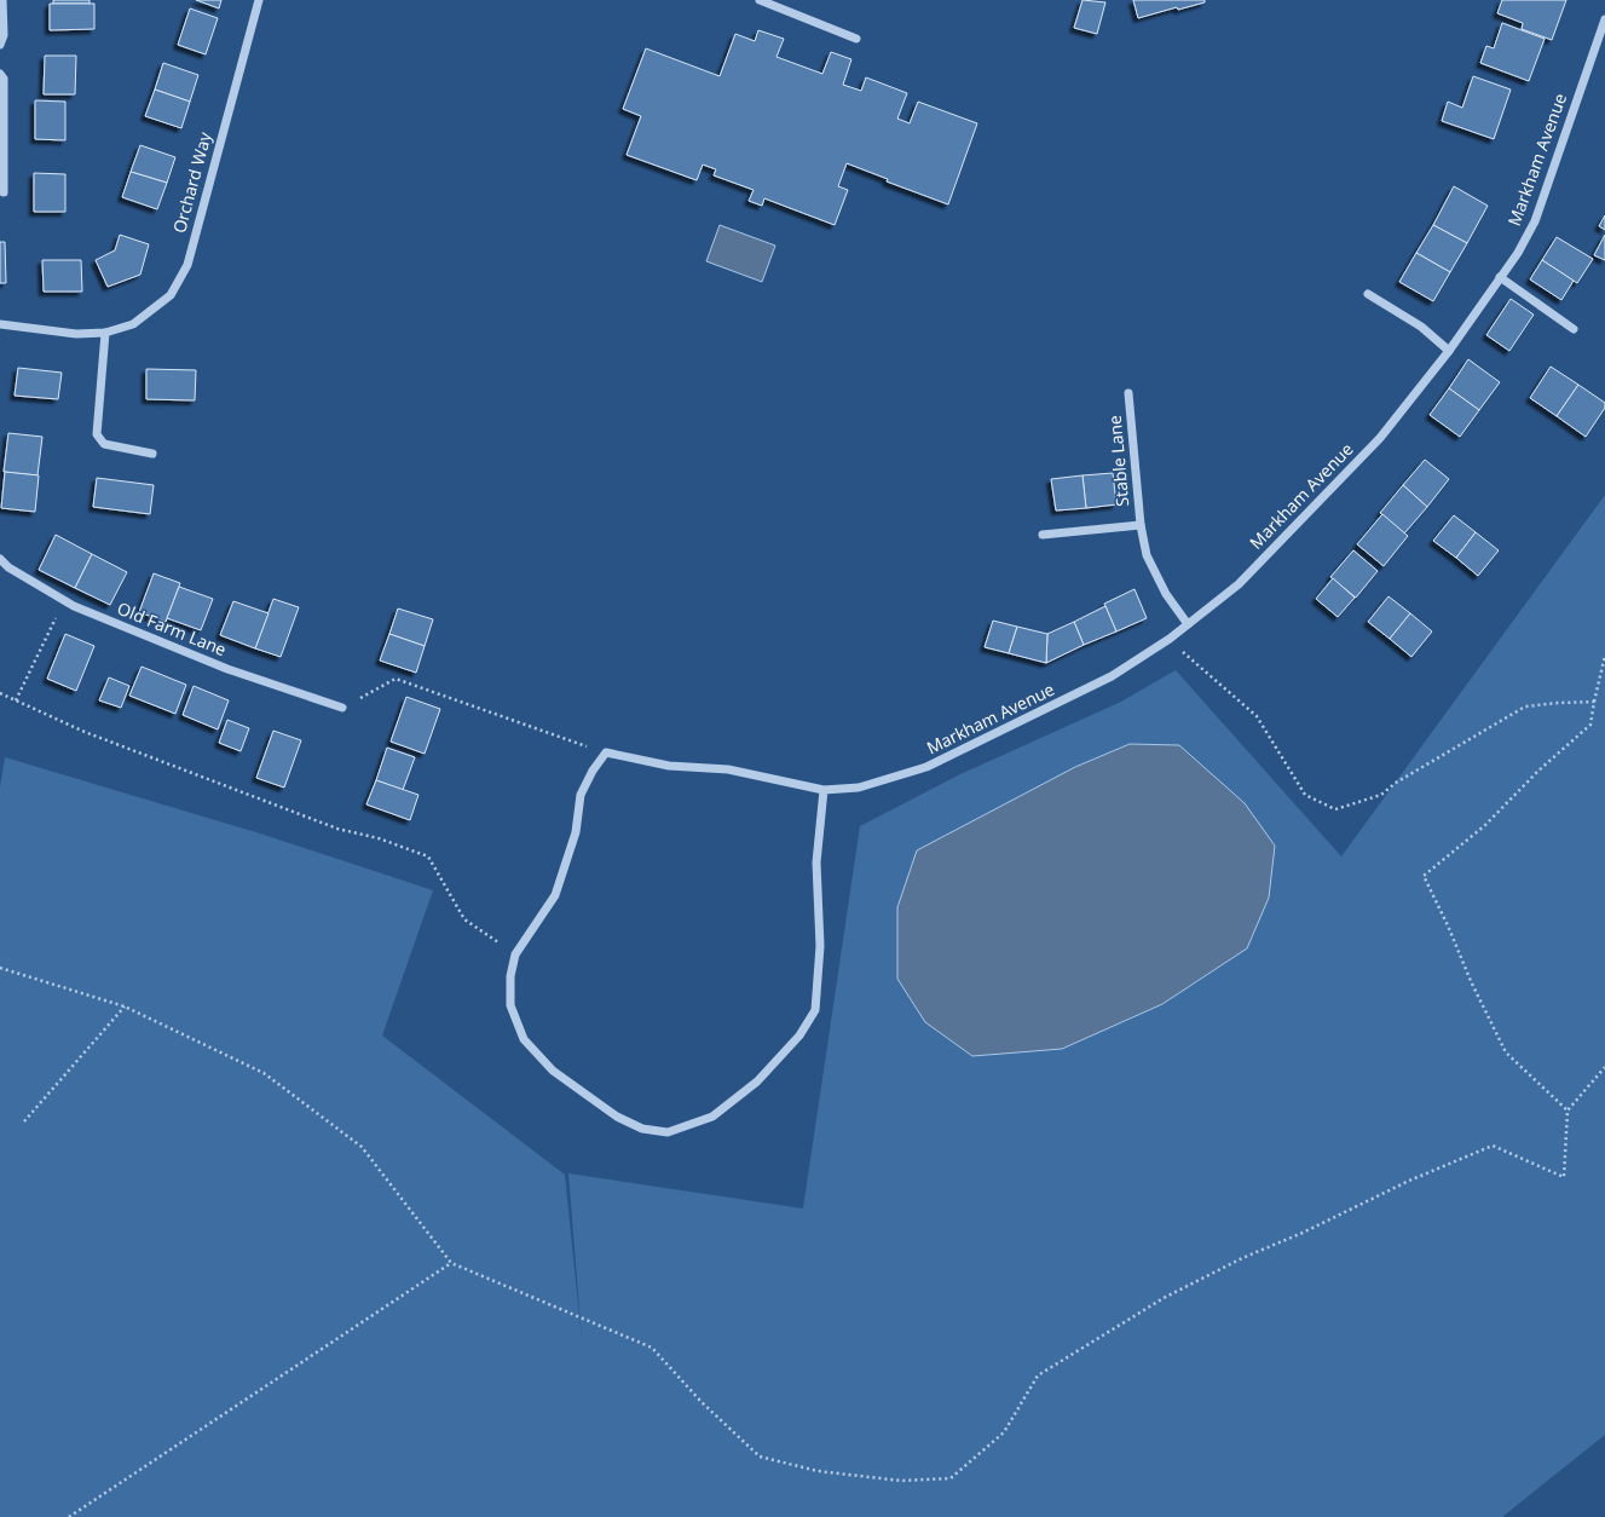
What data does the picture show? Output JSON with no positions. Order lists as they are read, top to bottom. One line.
{"streets":{"street":["Markham Avenue","Orchard Way","Stable Lane","Old Farm Lane"]},"crossings":[["Markham Avenue","Stable Lane"]]}
